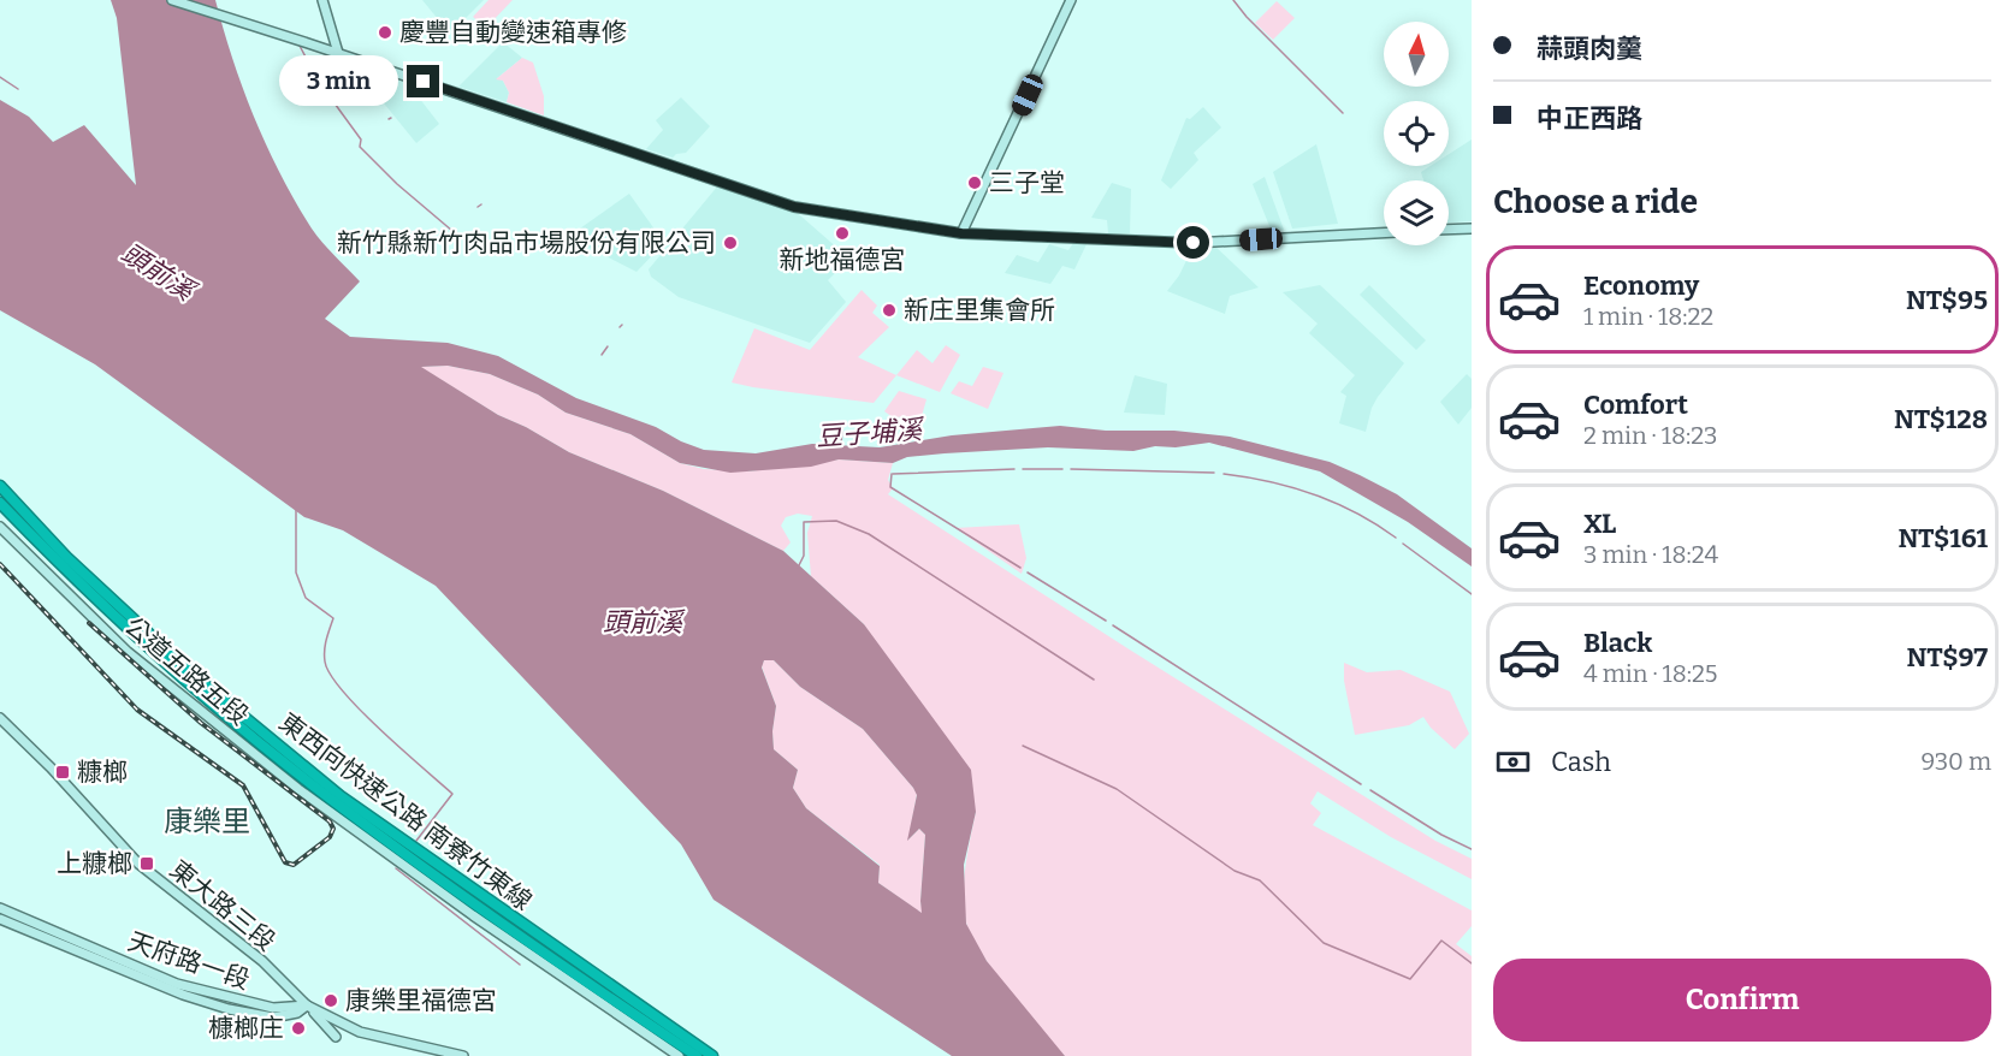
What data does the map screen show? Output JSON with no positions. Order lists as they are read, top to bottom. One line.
{"streets":{"highway":["東西向快速公路 南寮竹東線"],"main road":["公道五路五段","東大路三段","天府路一段"]},"crossings":[["東大路三段","天府路一段"]],"districts":["康樂里"],"water":["頭前溪","豆子埔溪"],"places":{"other":["慶豐自動變速箱專修","三子堂","新地福德宮","新竹縣新竹肉品市場股份有限公司","新庄里集會所","康樂里福德宮","槺榔庄"],"transit":["糠榔","上糠榔"]},"north":"top","page":{"banner":["蒜頭肉羹","中正西路"],"bubble":"3 min","heading":"Choose a ride","list":[{"name":"Economy","note":"1 min · 18:22","value":"NT$95"},{"name":"Comfort","note":"2 min · 18:23","value":"NT$128"},{"name":"XL","note":"3 min · 18:24","value":"NT$161"},{"name":"Black","note":"4 min · 18:25","value":"NT$97"}],"pay":["Cash","930 m"],"buttons":"Confirm"}}
